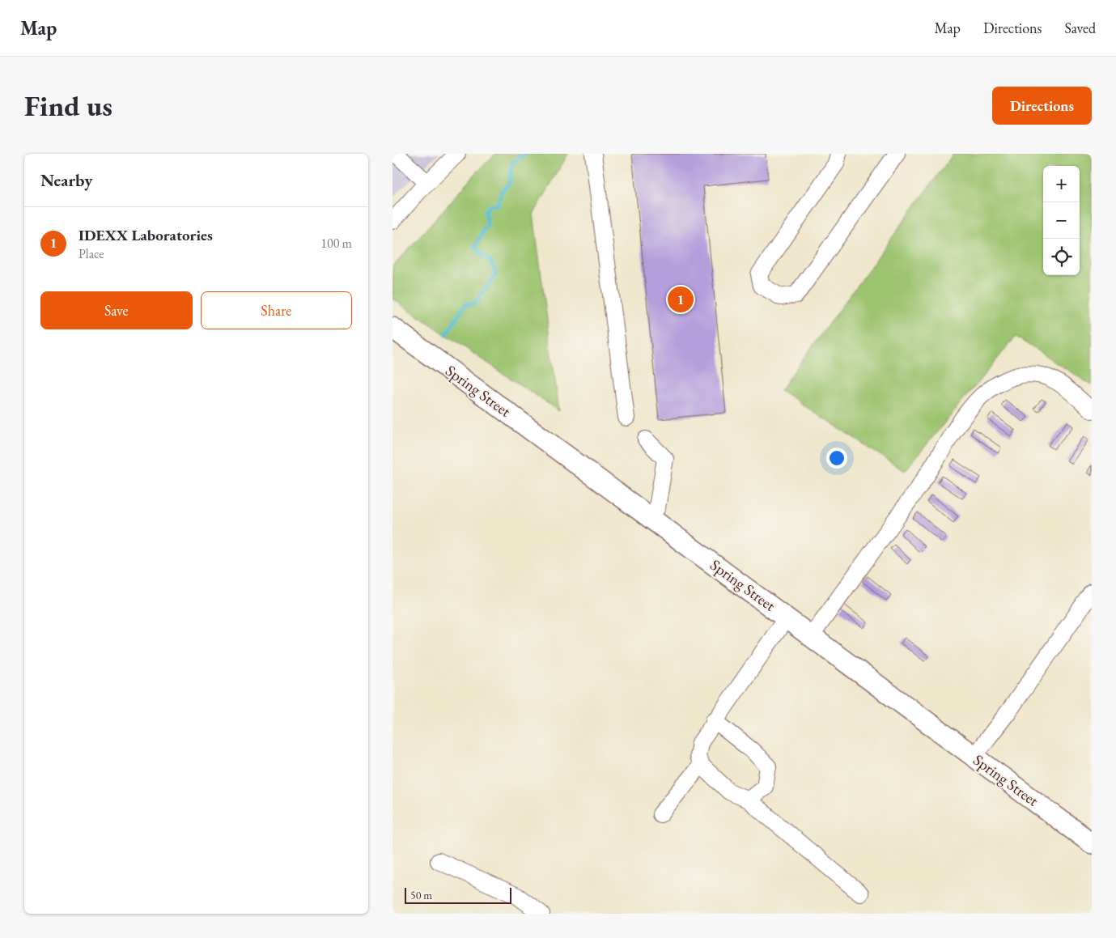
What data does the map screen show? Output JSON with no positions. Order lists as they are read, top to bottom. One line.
{"streets":{"main road":["Spring Street"]},"scale_bar":"50 m","page":{"header":"Map","nav":["Map","Directions","Saved"],"buttons":["Directions",["Save","Share"]],"title":"Find us","heading":"Nearby","map_buttons":["+","−"],"list":[{"mark":"1","name":"IDEXX Laboratories","note":"Place","value":"100 m"}],"pins":"1","scale":"50 m"}}
